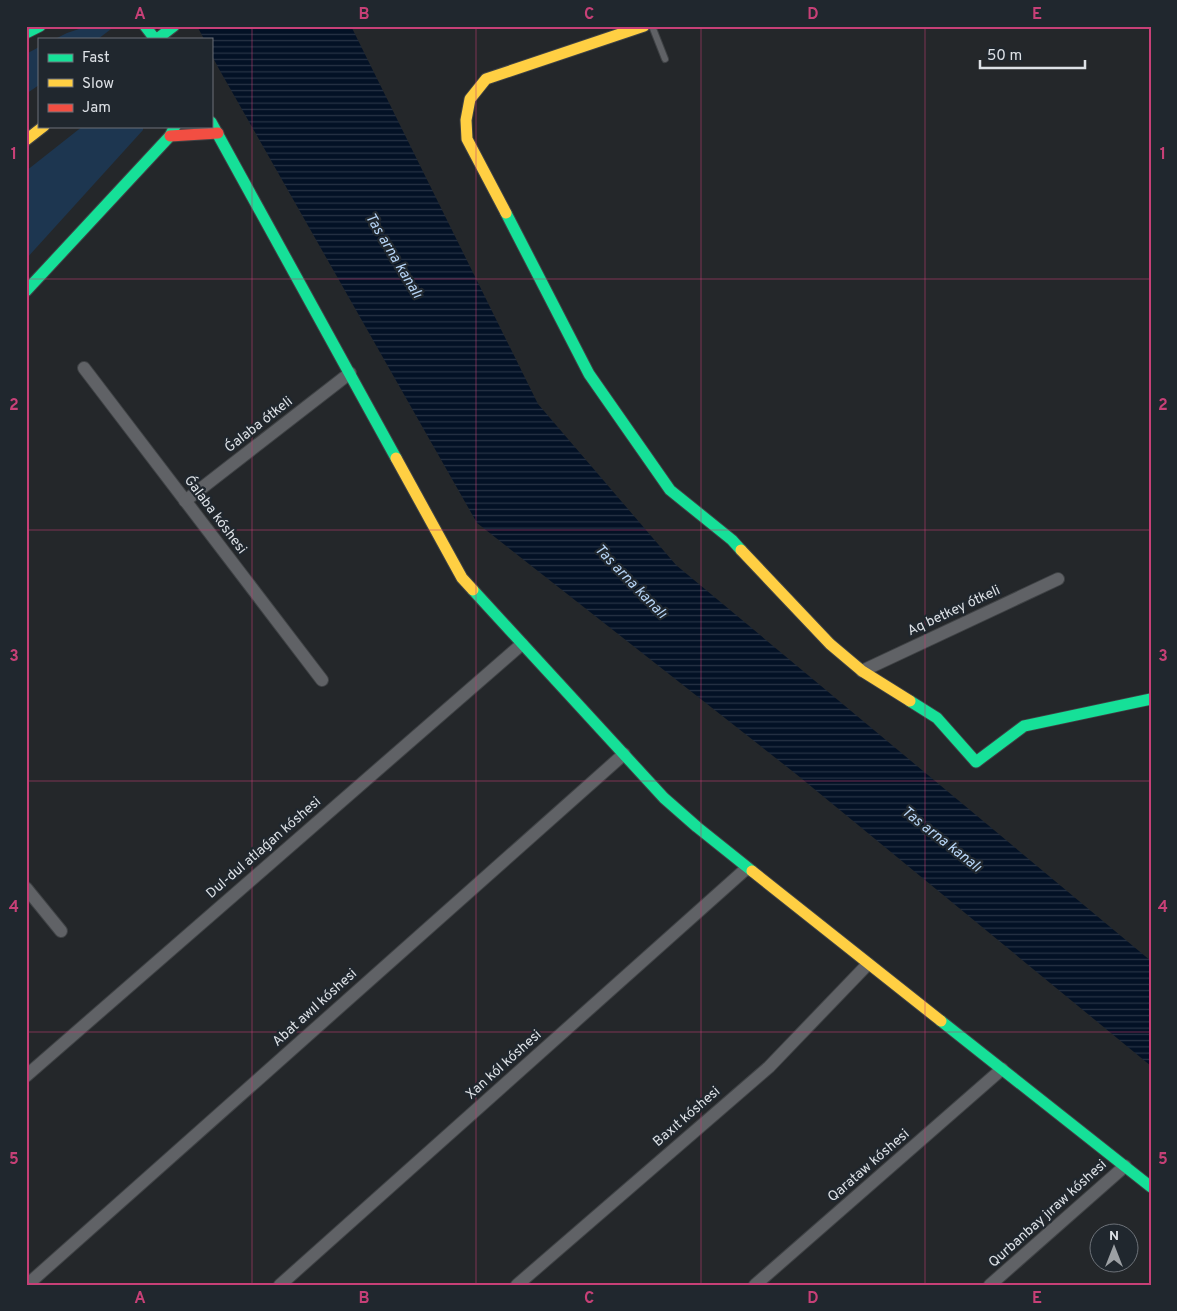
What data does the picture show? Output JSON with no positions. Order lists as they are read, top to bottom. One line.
{"streets":{"street":["Ǵalaba ótkeli","Ǵalaba kóshesi","Aq betkey ótkeli","Dul-dul atlaǵan kóshesi","Abat awıl kóshesi","Xan kól kóshesi","Baxıt kóshesi","Qarataw kóshesi","Qurbanbay jıraw kóshesi"]},"crossings":[["Ǵalaba ótkeli","Ǵalaba kóshesi"]],"water":["Tas arna kanalı"],"legend":["Fast","Slow","Jam"],"scale_bar":"50 m","north":"top","grid":{"columns":["A","B","C","D","E"],"rows":["1","2","3","4","5"]}}
